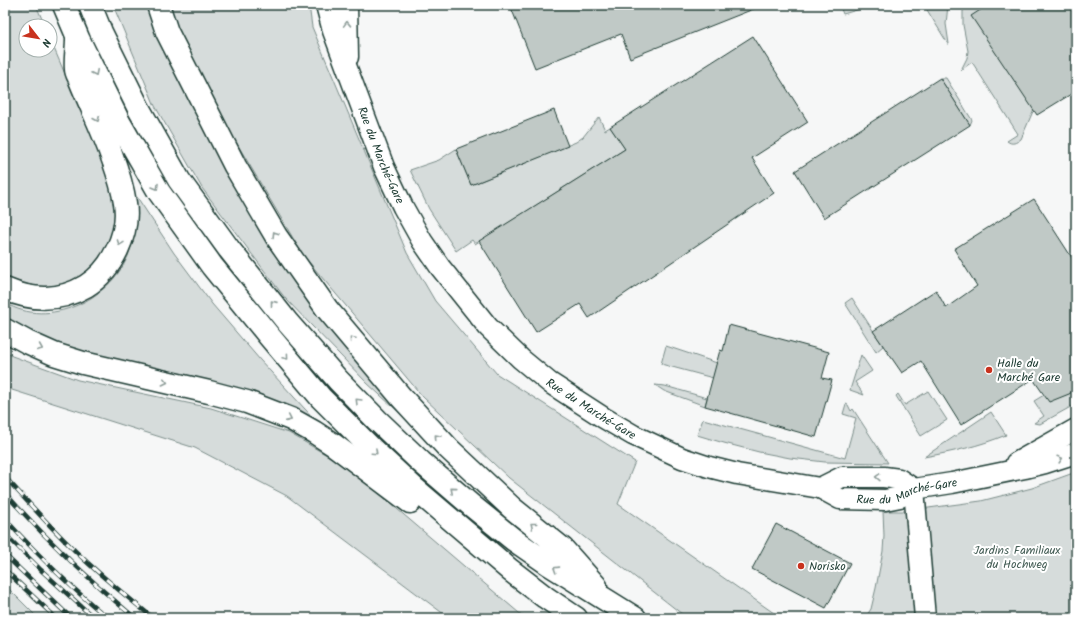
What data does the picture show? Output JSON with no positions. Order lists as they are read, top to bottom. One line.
{"streets":{"street":["Rue du Marché-Gare"]},"parks":["Jardins Familiaux du Hochweg"],"places":["Halle du Marché Gare","Norisko"],"north":"bottom right"}
